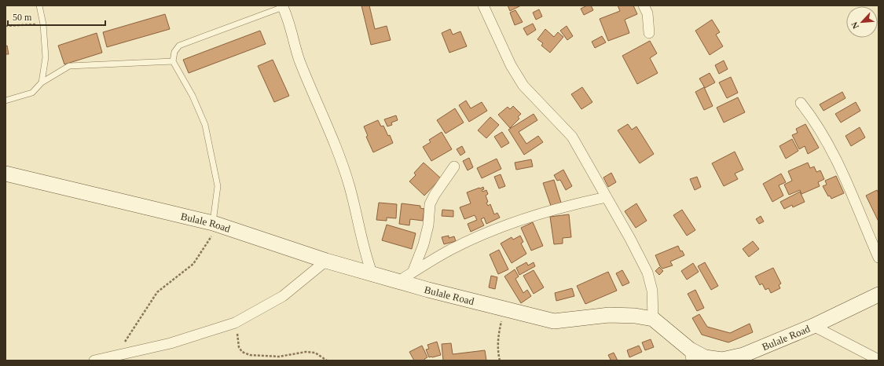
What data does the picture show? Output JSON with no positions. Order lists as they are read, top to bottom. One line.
{"streets":{"street":["Bulale Road"]},"scale_bar":"50 m","north":"bottom left"}
